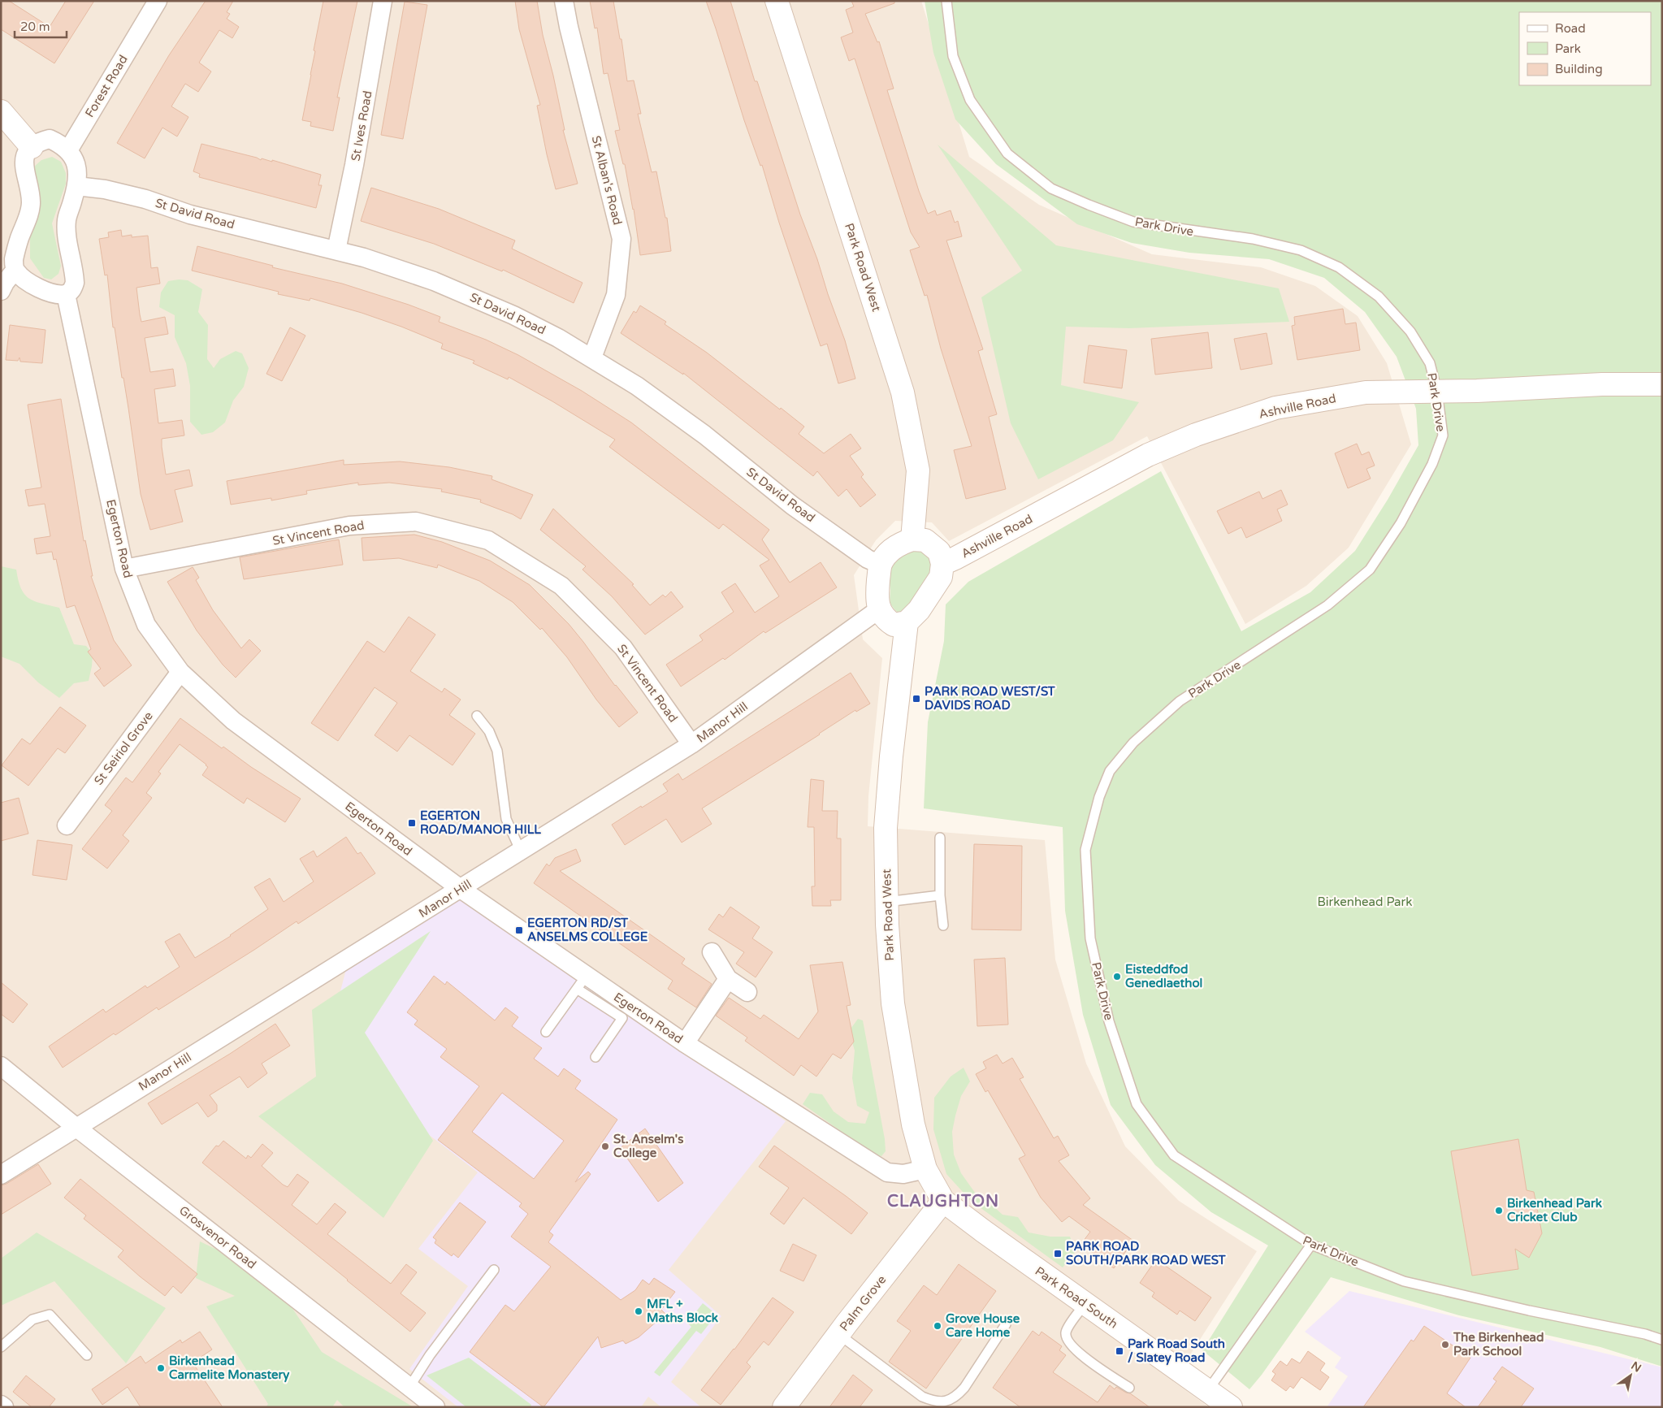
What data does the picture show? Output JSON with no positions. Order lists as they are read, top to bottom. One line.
{"streets":{"street":["Forest Road","St Ives Road","St Alban's Road","St David Road","Park Road West","Ashville Road","St Vincent Road","Egerton Road","Manor Hill","St Seiriol Grove","Grosvenor Road","Park Road South","Palm Grove"],"lane":["Park Drive"]},"crossings":[["St Ives Road","St David Road"],["St Alban's Road","St David Road"],["St David Road","Park Road West"],["St David Road","Ashville Road"],["St David Road","Manor Hill"],["Park Drive","Ashville Road"],["Park Road West","Ashville Road"],["Park Road West","Egerton Road"],["Park Road West","Manor Hill"],["Park Road West","Park Road South"],["Park Road West","Palm Grove"],["Ashville Road","Manor Hill"],["St Vincent Road","Egerton Road"],["St Vincent Road","Manor Hill"],["Egerton Road","Manor Hill"],["Egerton Road","St Seiriol Grove"],["Manor Hill","Grosvenor Road"],["Park Road South","Palm Grove"]],"districts":["CLAUGHTON"],"parks":["Birkenhead Park"],"places":{"transit":["PARK ROAD WEST/ST DAVIDS ROAD","EGERTON ROAD/MANOR HILL","EGERTON RD/ST ANSELMS COLLEGE","PARK ROAD SOUTH/PARK ROAD WEST","Park Road South / Slatey Road"],"other":["Eisteddfod Genedlaethol","St. Anselm's College","Birkenhead Park Cricket Club","MFL + Maths Block","Grove House Care Home","The Birkenhead Park School","Birkenhead Carmelite Monastery"]},"legend":["Road","Park","Building"],"scale_bar":"20 m","north":"top right"}
